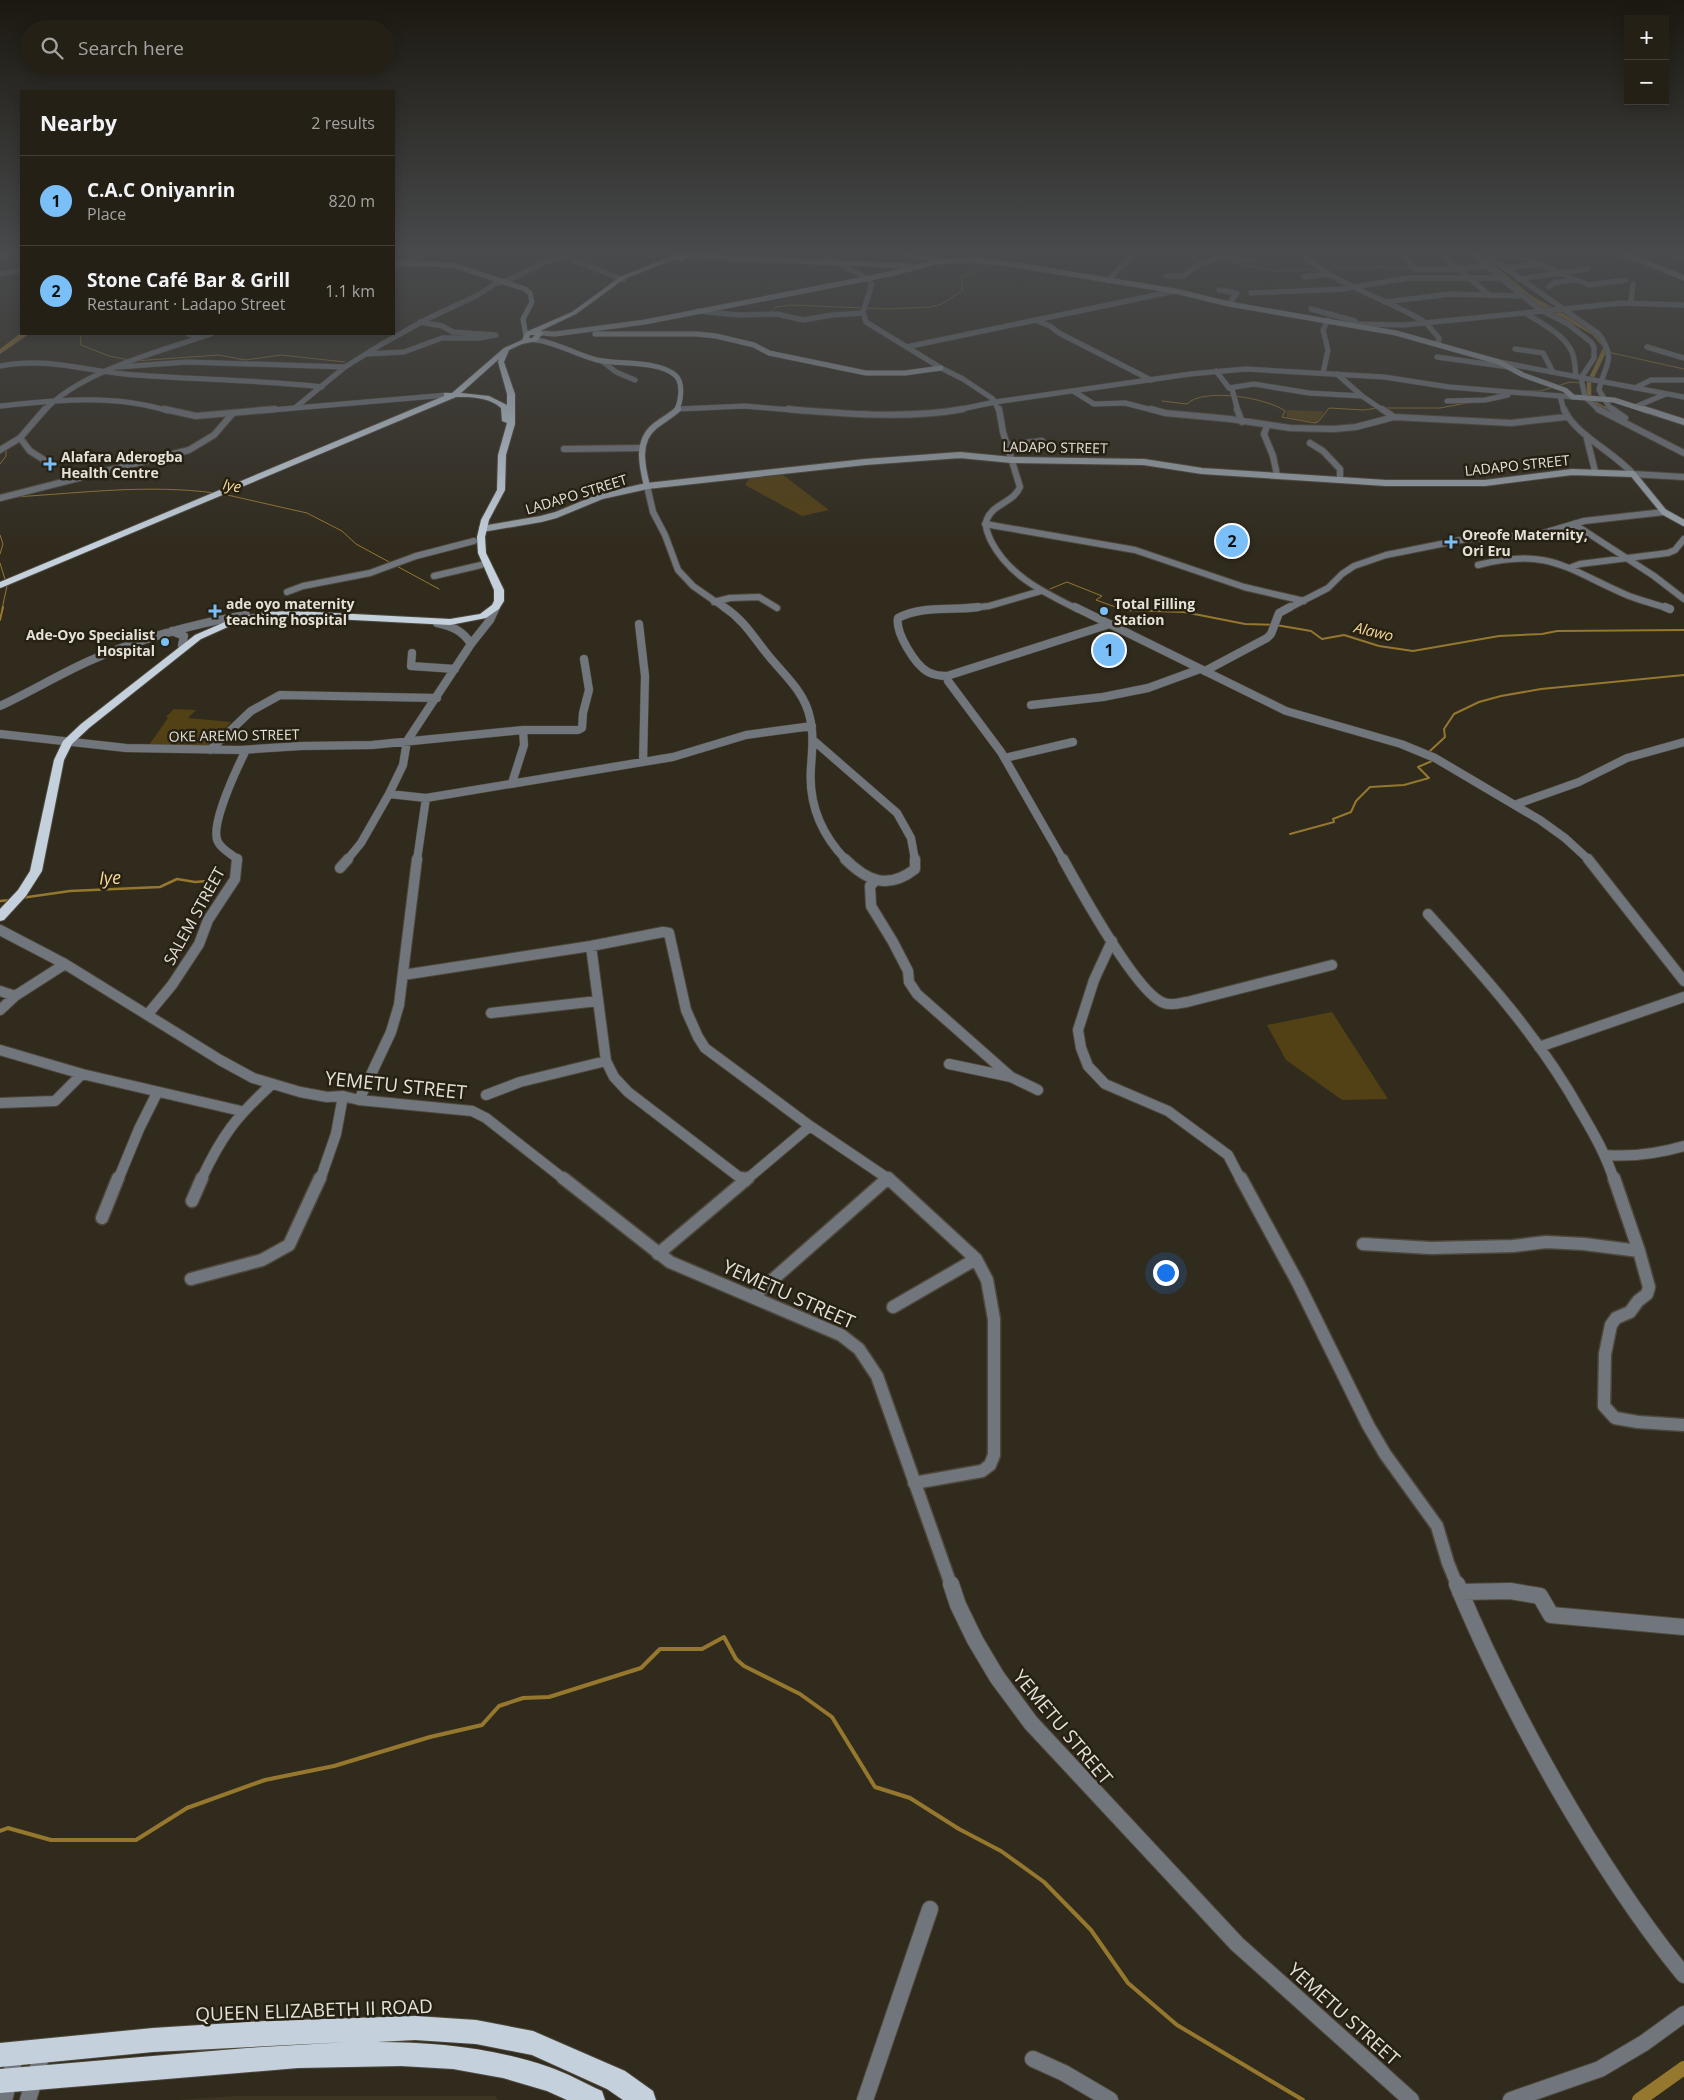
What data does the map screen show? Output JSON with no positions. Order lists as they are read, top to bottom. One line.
{"streets":{"highway":["QUEEN ELIZABETH II ROAD"],"main road":["LADAPO STREET"],"street":["OKE AREMO STREET","SALEM STREET","YEMETU STREET"]},"crossings":[["OKE AREMO STREET","SALEM STREET"],["SALEM STREET","YEMETU STREET"]],"water":["Iye","Alawo"],"places":{"health":["Alafara Aderogba Health Centre","Oreofe Maternity, Ori Eru","ade oyo maternity teaching hospital"],"other":["Total Filling Station","Ade-Oyo Specialist Hospital"]},"page":{"map_buttons":["+","−"],"search":"Search here","heading":["Nearby","2 results"],"list":[{"mark":"1","name":"C.A.C Oniyanrin","note":"Place","value":"820 m"},{"mark":"2","name":"Stone Café Bar & Grill","note":"Restaurant · Ladapo Street","value":"1.1 km"}],"pins":["2","1"]}}
